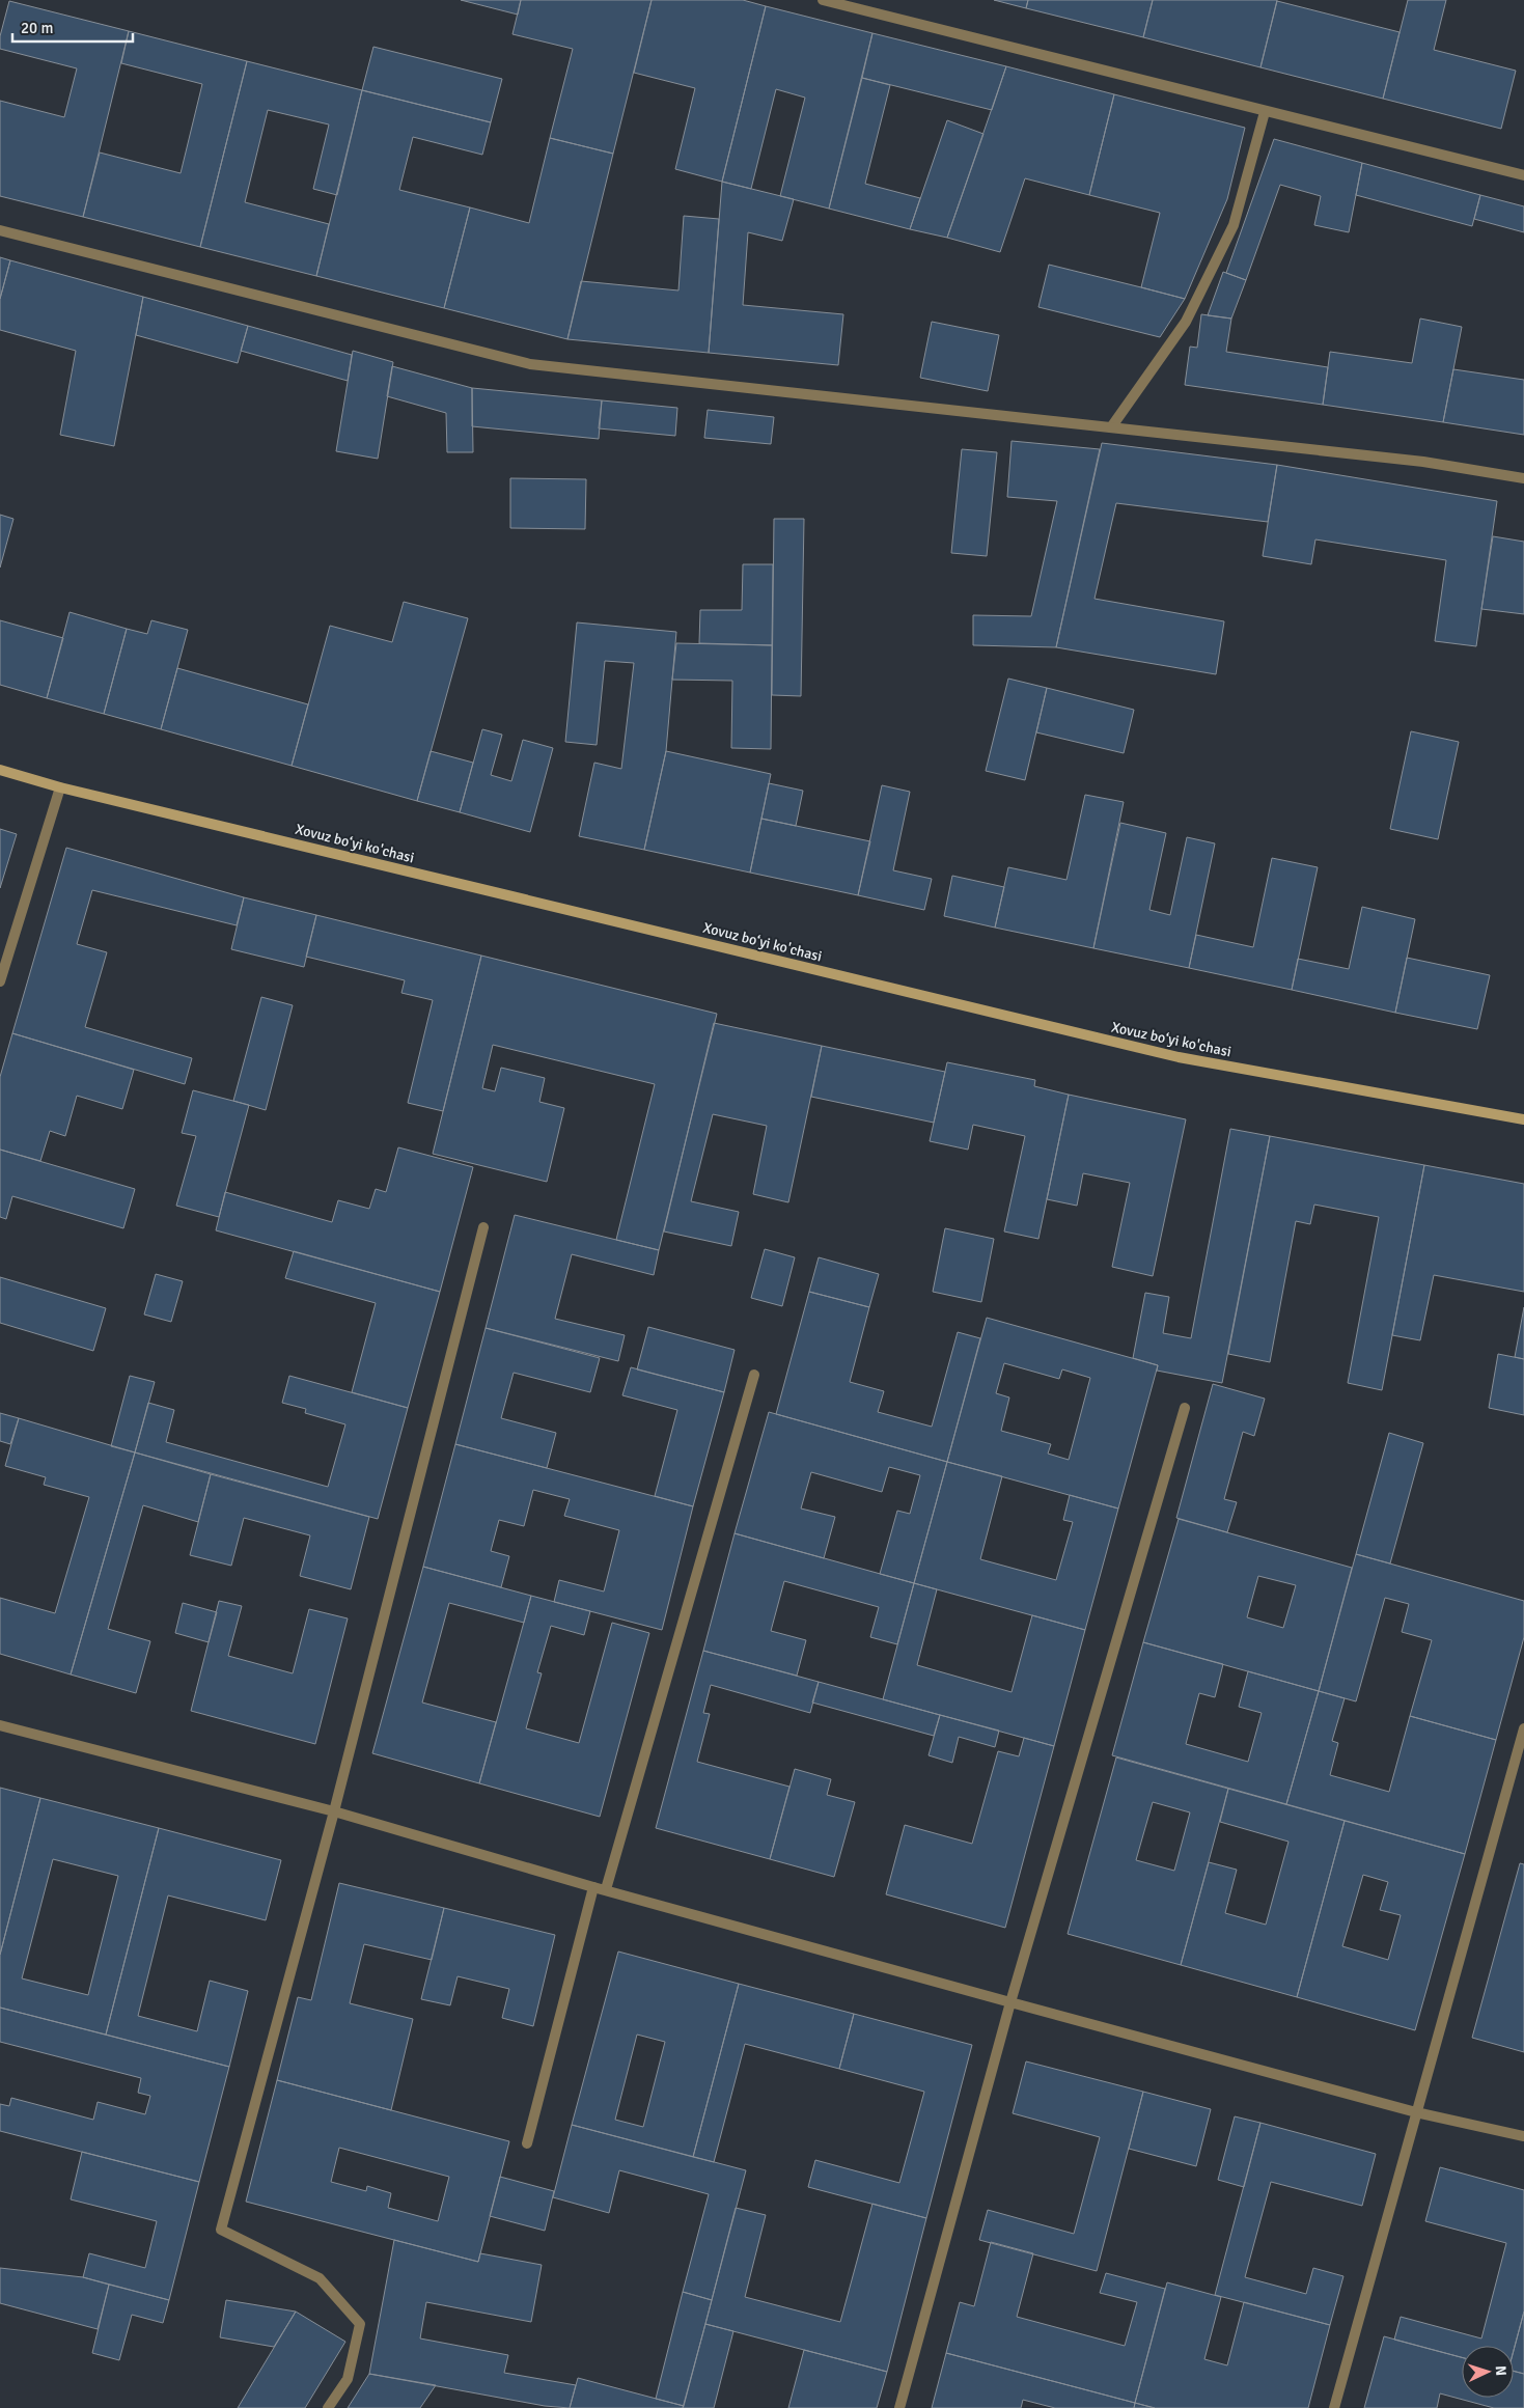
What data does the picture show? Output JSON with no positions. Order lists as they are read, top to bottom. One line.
{"streets":{"main road":["Xovuz bo‘yi ko'chasi"]},"scale_bar":"20 m","north":"right"}
